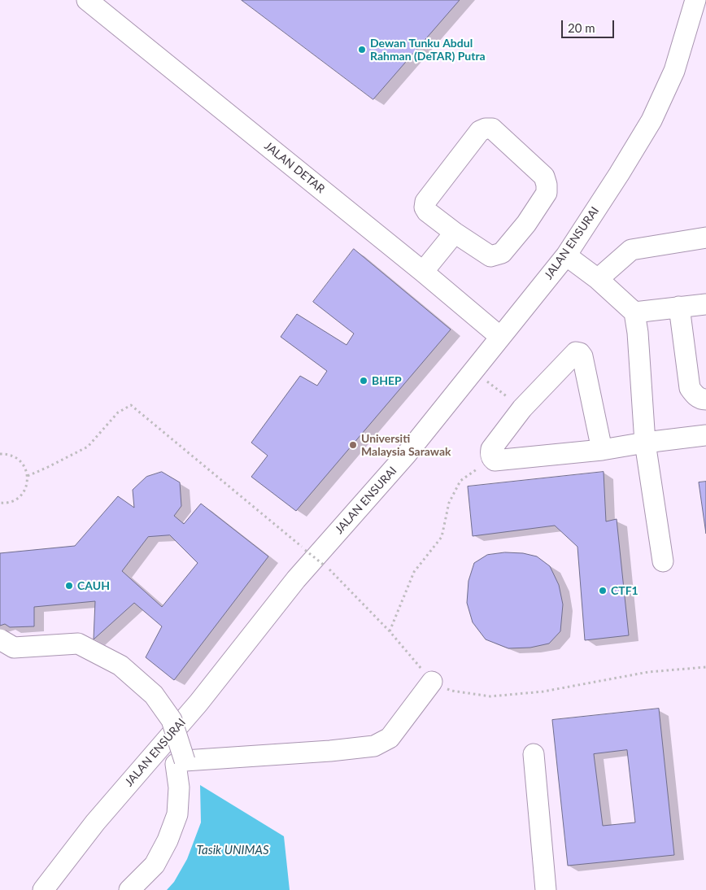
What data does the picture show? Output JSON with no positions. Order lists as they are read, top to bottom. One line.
{"streets":{"street":["JALAN DETAR","JALAN ENSURAI"]},"crossings":[["JALAN DETAR","JALAN ENSURAI"]],"water":["Tasik UNIMAS"],"places":["Dewan Tunku Abdul Rahman (DeTAR) Putra","BHEP","Universiti Malaysia Sarawak","CAUH","CTF1"],"scale_bar":"20 m"}
